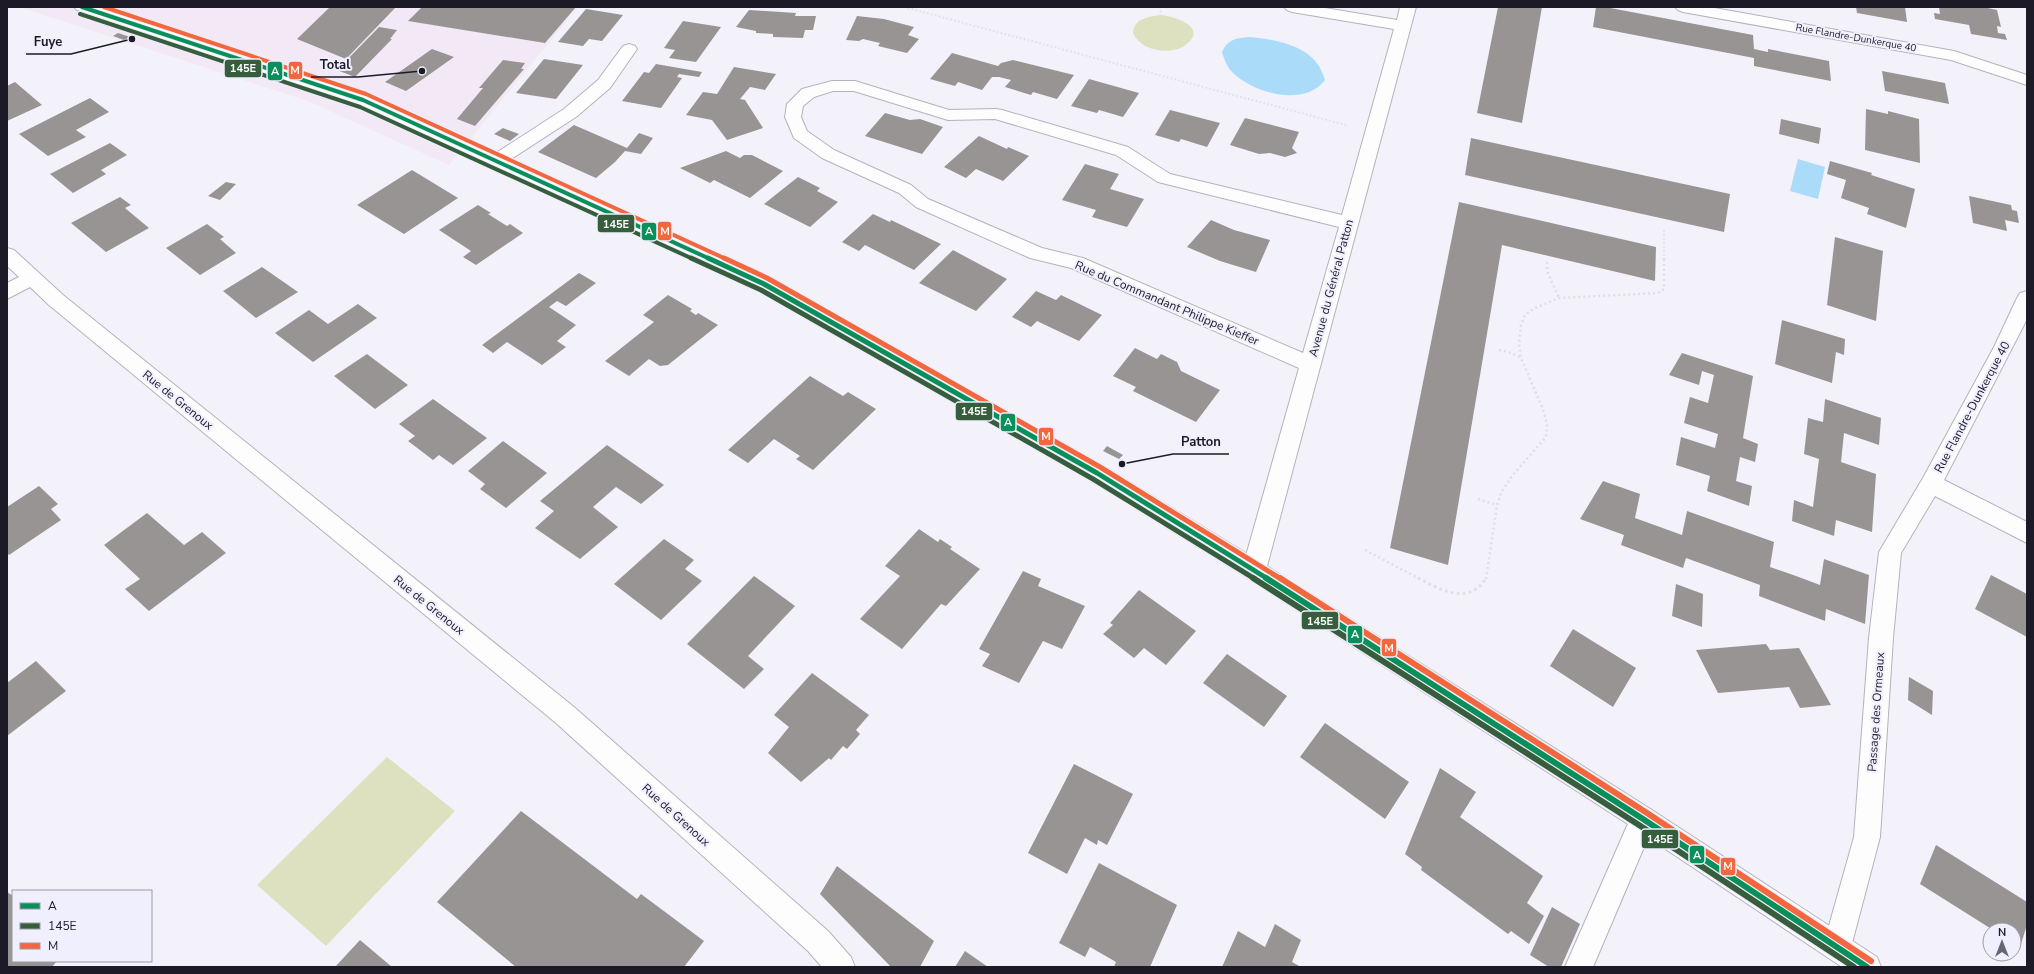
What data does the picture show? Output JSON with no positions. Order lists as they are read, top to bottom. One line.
{"streets":{"street":["Rue Flandre-Dunkerque 40","Avenue du Général Patton","Rue du Commandant Philippe Kieffer","Rue de Grenoux","Passage des Ormeaux"]},"crossings":[["Rue Flandre-Dunkerque 40","Passage des Ormeaux"],["Avenue du Général Patton","Rue du Commandant Philippe Kieffer"]],"places":["Fuye","Total","Patton"],"lines":["transit line A","transit line M","transit line 145E"],"legend":["A","145E","M"],"north":"top"}
